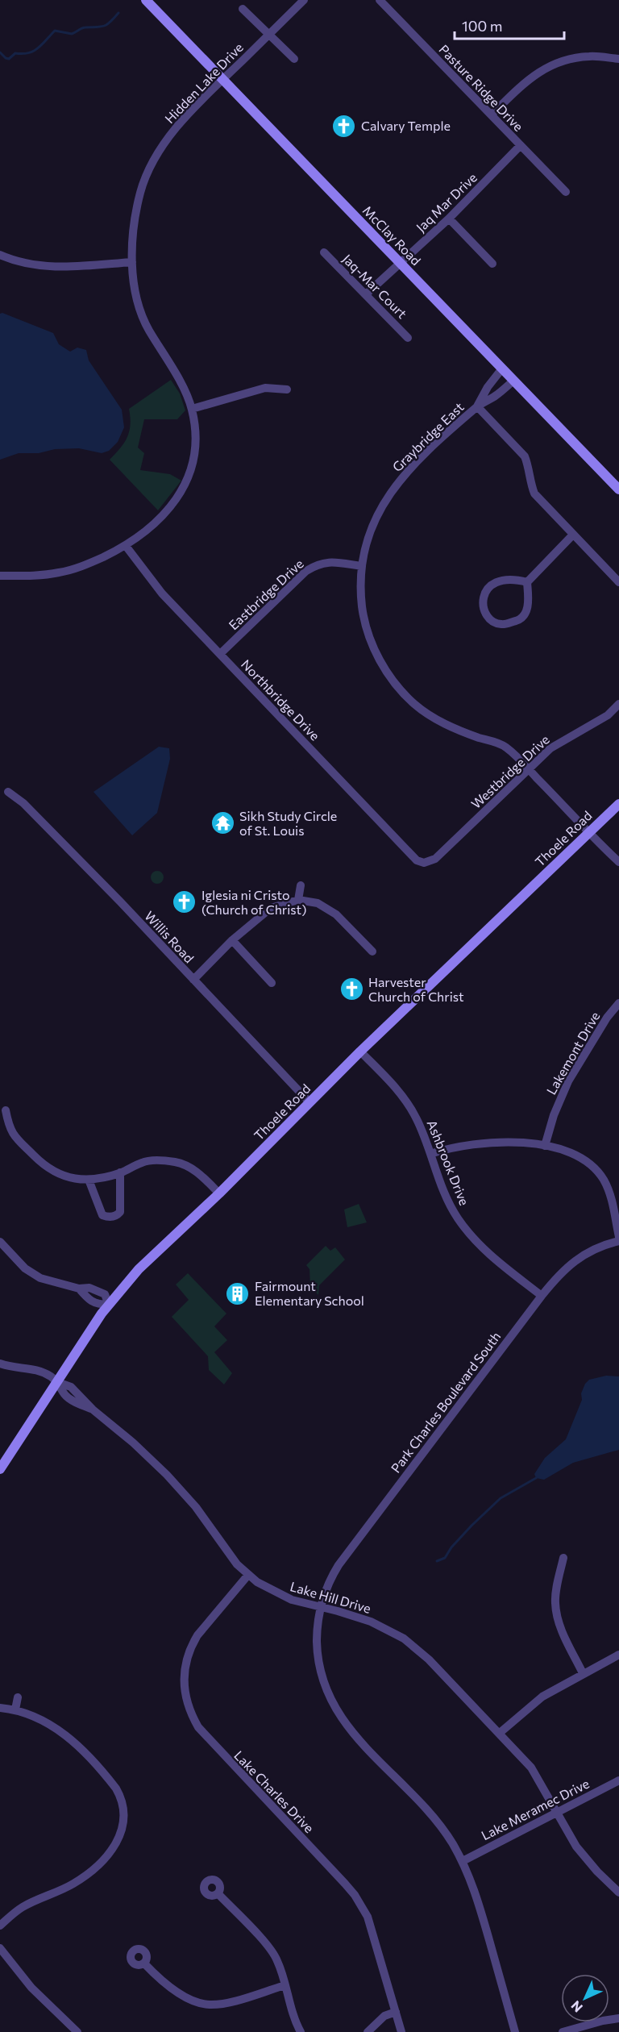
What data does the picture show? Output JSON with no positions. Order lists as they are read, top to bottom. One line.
{"streets":{"main road":["McClay Road","Thoele Road"],"street":["Hidden Lake Drive","Pasture Ridge Drive","Jaq Mar Drive","Jaq-Mar Court","Graybridge East","Eastbridge Drive","Northbridge Drive","Westbridge Drive","Willis Road","Lakemont Drive","Ashbrook Drive","Park Charles Boulevard South","Lake Hill Drive","Lake Charles Drive","Lake Meramec Drive"]},"crossings":[["Hidden Lake Drive","McClay Road"],["Hidden Lake Drive","Northbridge Drive"],["Pasture Ridge Drive","Jaq Mar Drive"],["Jaq Mar Drive","McClay Road"],["Jaq Mar Drive","Jaq-Mar Court"],["McClay Road","Graybridge East"],["Graybridge East","Eastbridge Drive"],["Graybridge East","Westbridge Drive"],["Graybridge East","Thoele Road"],["Eastbridge Drive","Northbridge Drive"],["Northbridge Drive","Westbridge Drive"],["Thoele Road","Willis Road"],["Thoele Road","Ashbrook Drive"],["Thoele Road","Lake Hill Drive"],["Ashbrook Drive","Park Charles Boulevard South"],["Park Charles Boulevard South","Lake Hill Drive"],["Park Charles Boulevard South","Lake Meramec Drive"],["Lake Hill Drive","Lake Charles Drive"],["Lake Hill Drive","Lake Meramec Drive"]],"places":{"church":["Calvary Temple","Iglesia ni Cristo (Church of Christ)","Harvester Church of Christ"],"temple":["Sikh Study Circle of St. Louis"],"building":["Fairmount Elementary School"]},"scale_bar":"100 m","north":"bottom left"}
